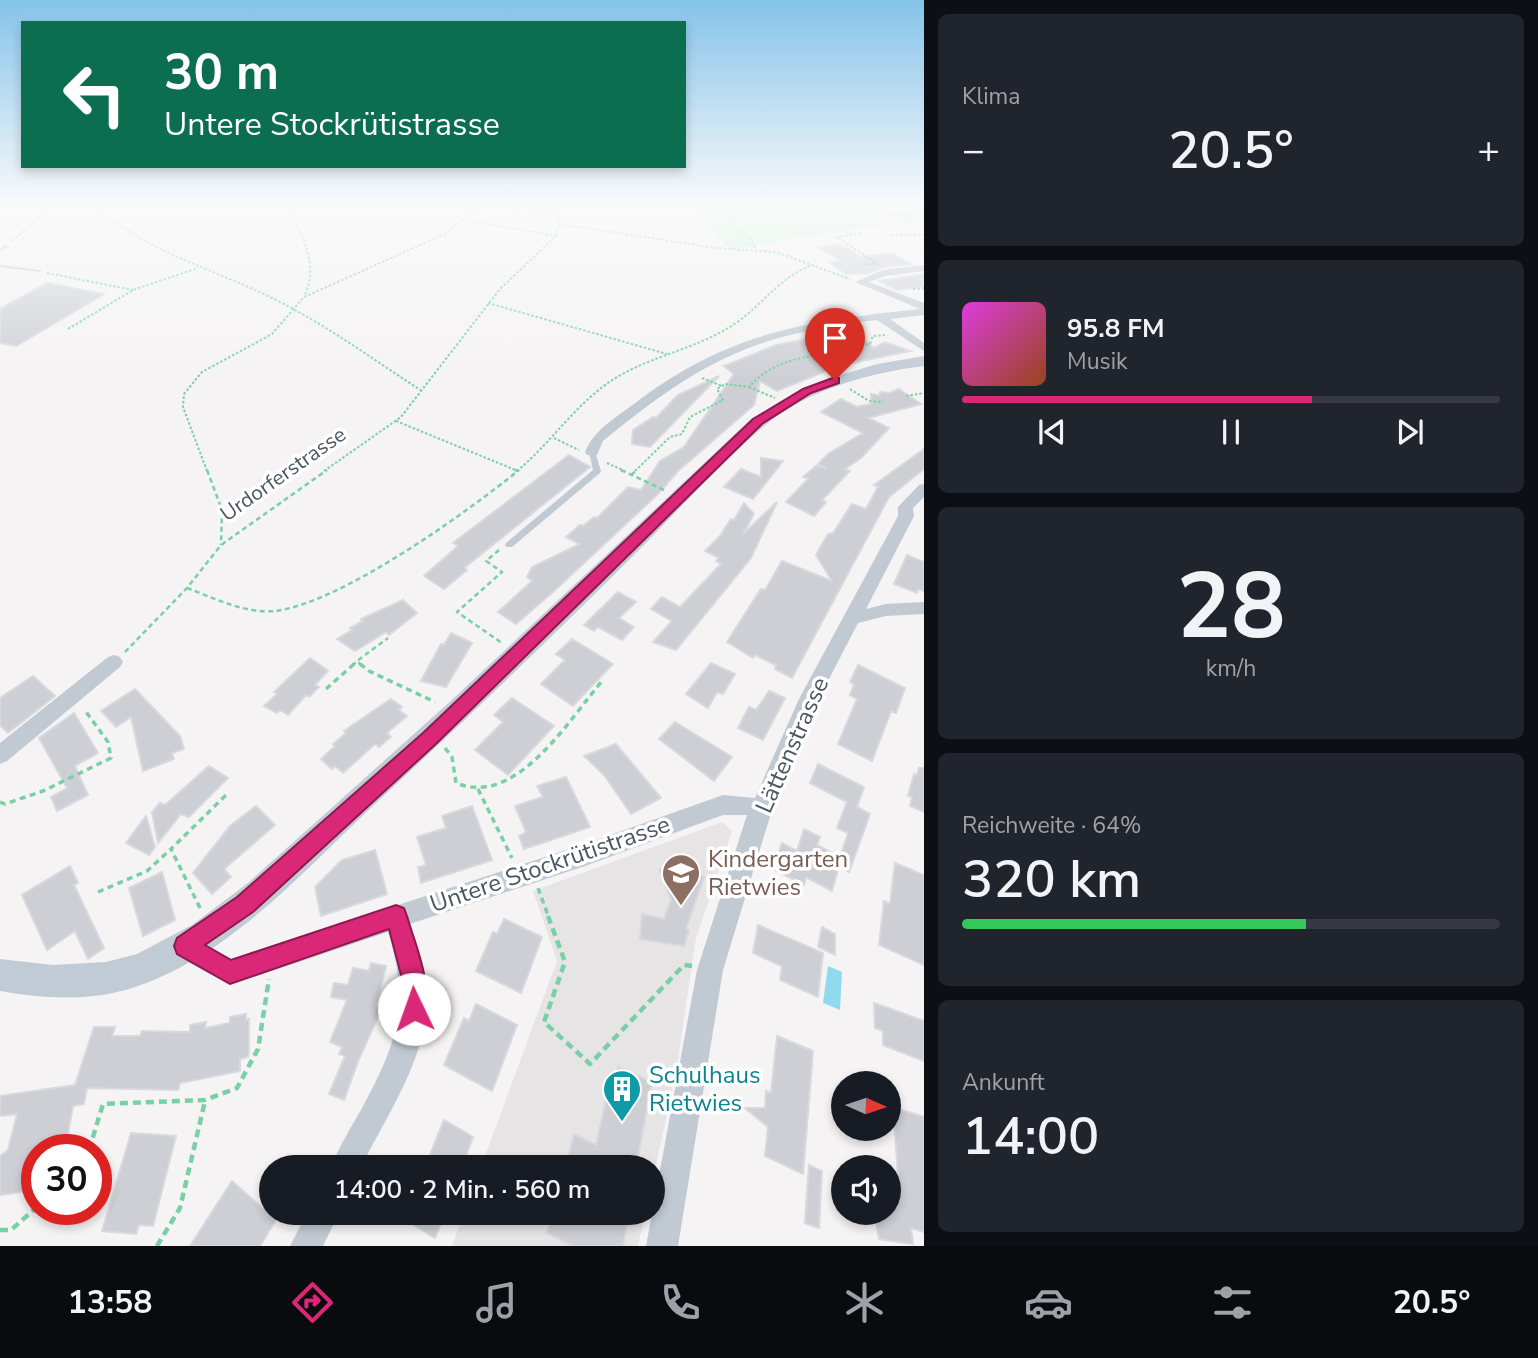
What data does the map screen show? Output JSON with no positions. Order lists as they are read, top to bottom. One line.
{"streets":{"street":["Lättenstrasse","Untere Stockrütistrasse"],"path":["Urdorferstrasse"]},"crossings":[["Lättenstrasse","Untere Stockrütistrasse"]],"places":{"school or university":["Kindergarten Rietwies"],"building":["Schulhaus Rietwies"]},"north":"right","page":{"tile":["Klima",["28","km/h"],["Reichweite · 64%","320 km"],["Ankunft","14:00"]],"turn":["30 m","Untere Stockrütistrasse"],"heat":["−","20.5°","+"],"song":["95.8 FM","Musik"],"limit":"30","trip":"14:00 · 2 Min. · 560 m","tabs":["13:58","20.5°"]}}
